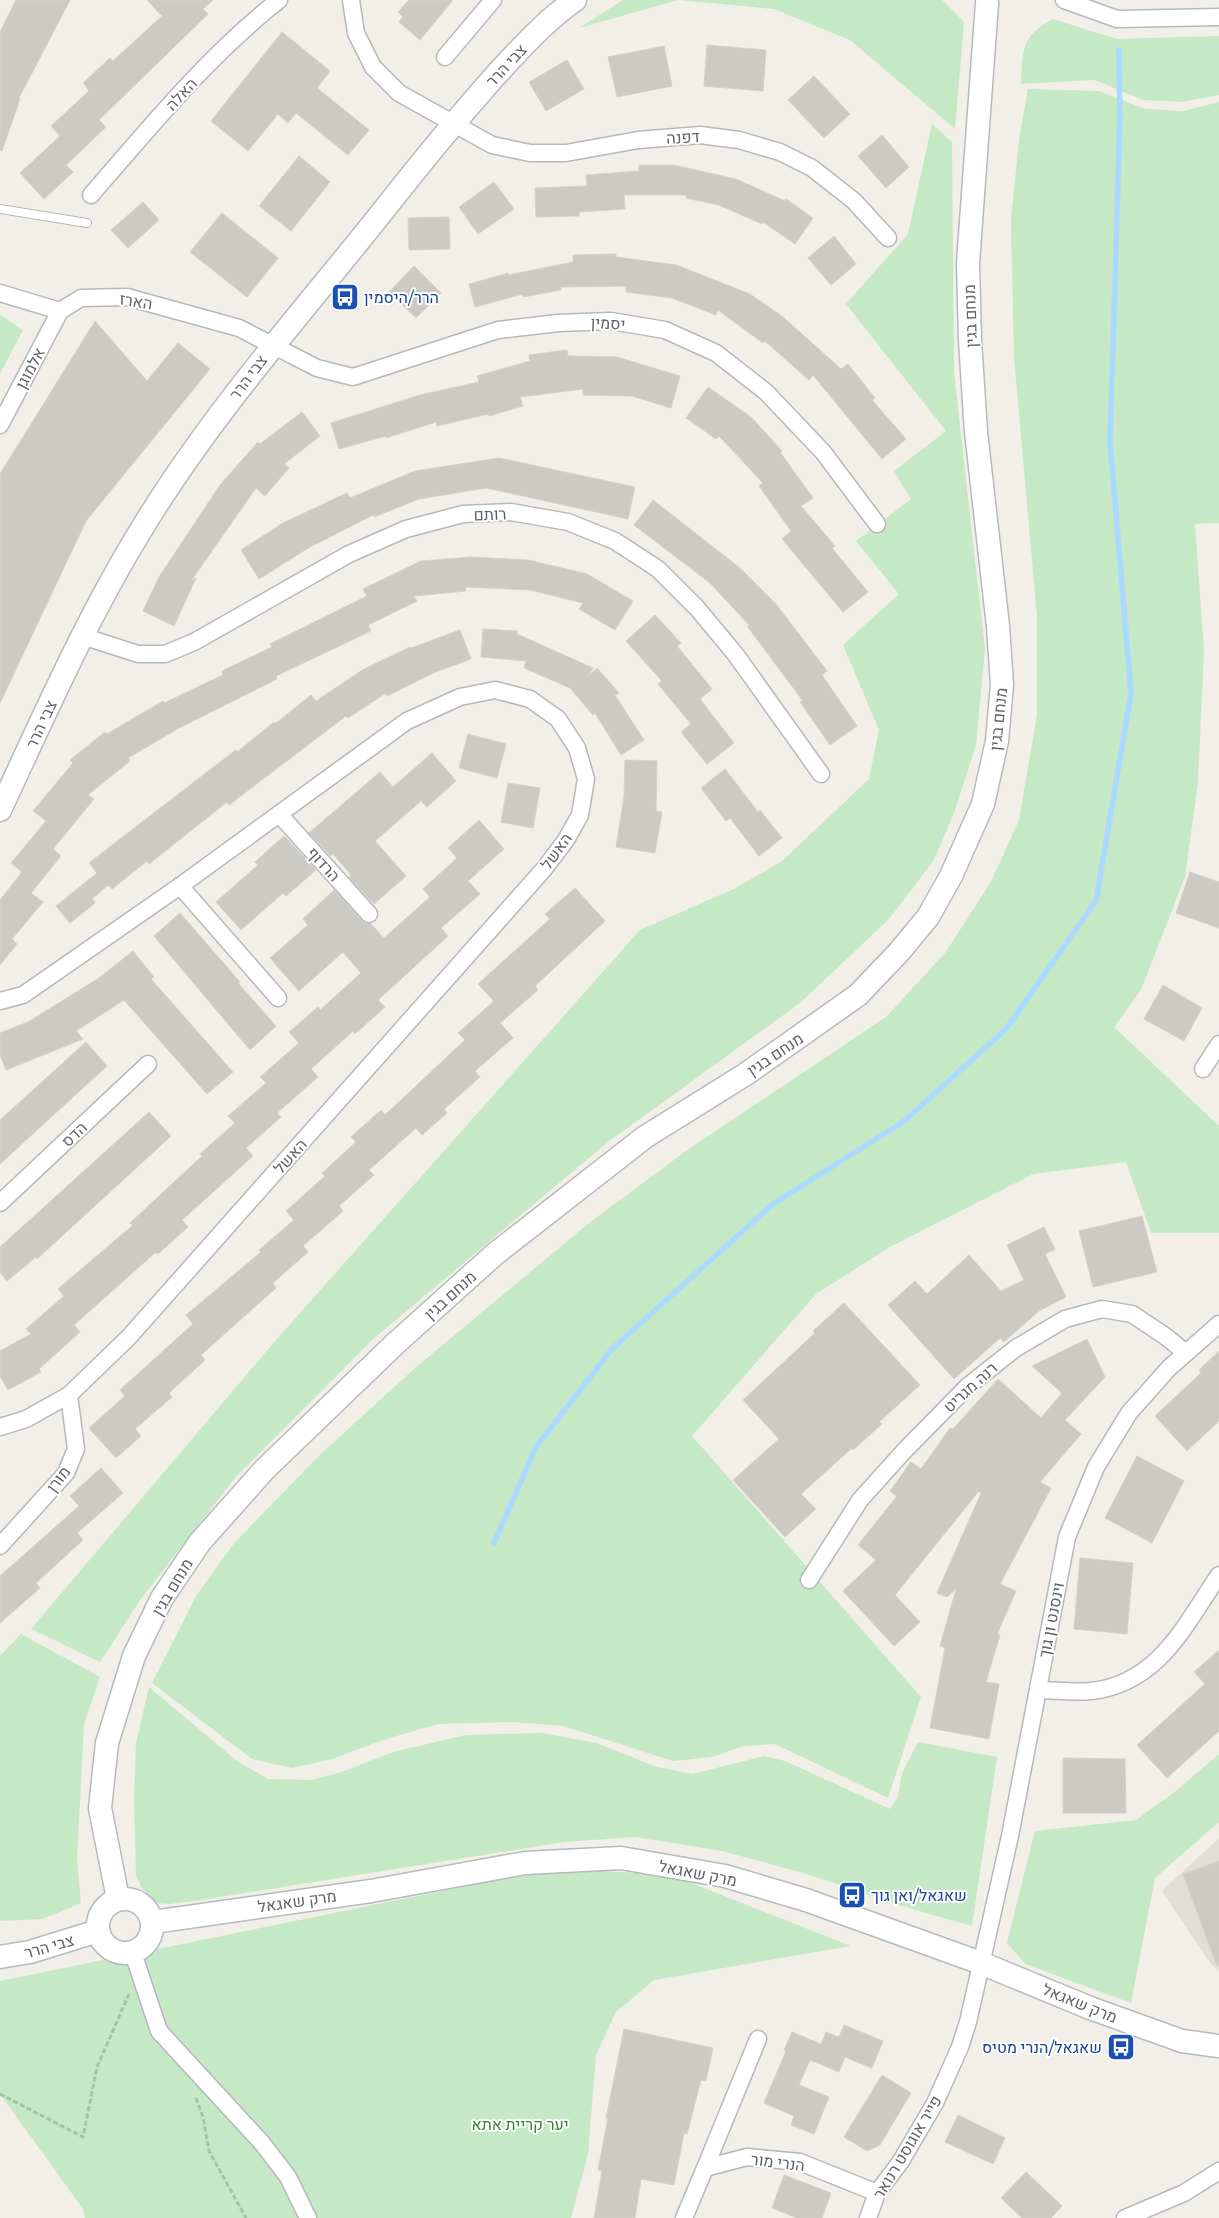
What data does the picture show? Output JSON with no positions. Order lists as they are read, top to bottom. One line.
{"streets":{"street":["צבי הרר","האלה","דפנה","הארז","מנחם בגין","יסמין","אלמוגן","רותם","האשל","הרדוף","הדס","רנה מגריט","מורן","וינסנט ון גוך","מרק שאגאל","פייר אוגוסט רנואר","הנרי מור"]},"crossings":[["צבי הרר","דפנה"],["צבי הרר","הארז"],["צבי הרר","מנחם בגין"],["צבי הרר","יסמין"],["צבי הרר","רותם"],["צבי הרר","מרק שאגאל"],["הארז","יסמין"],["הארז","אלמוגן"],["מנחם בגין","מרק שאגאל"],["האשל","הרדוף"],["האשל","מורן"],["רנה מגריט","וינסנט ון גוך"],["וינסנט ון גוך","מרק שאגאל"],["וינסנט ון גוך","פייר אוגוסט רנואר"],["מרק שאגאל","פייר אוגוסט רנואר"],["פייר אוגוסט רנואר","הנרי מור"]],"parks":["יער קריית אתא"],"places":{"bus stop":["הרר/היסמין","שאגאל/ואן גוך","שאגאל/הנרי מטיס"]}}
